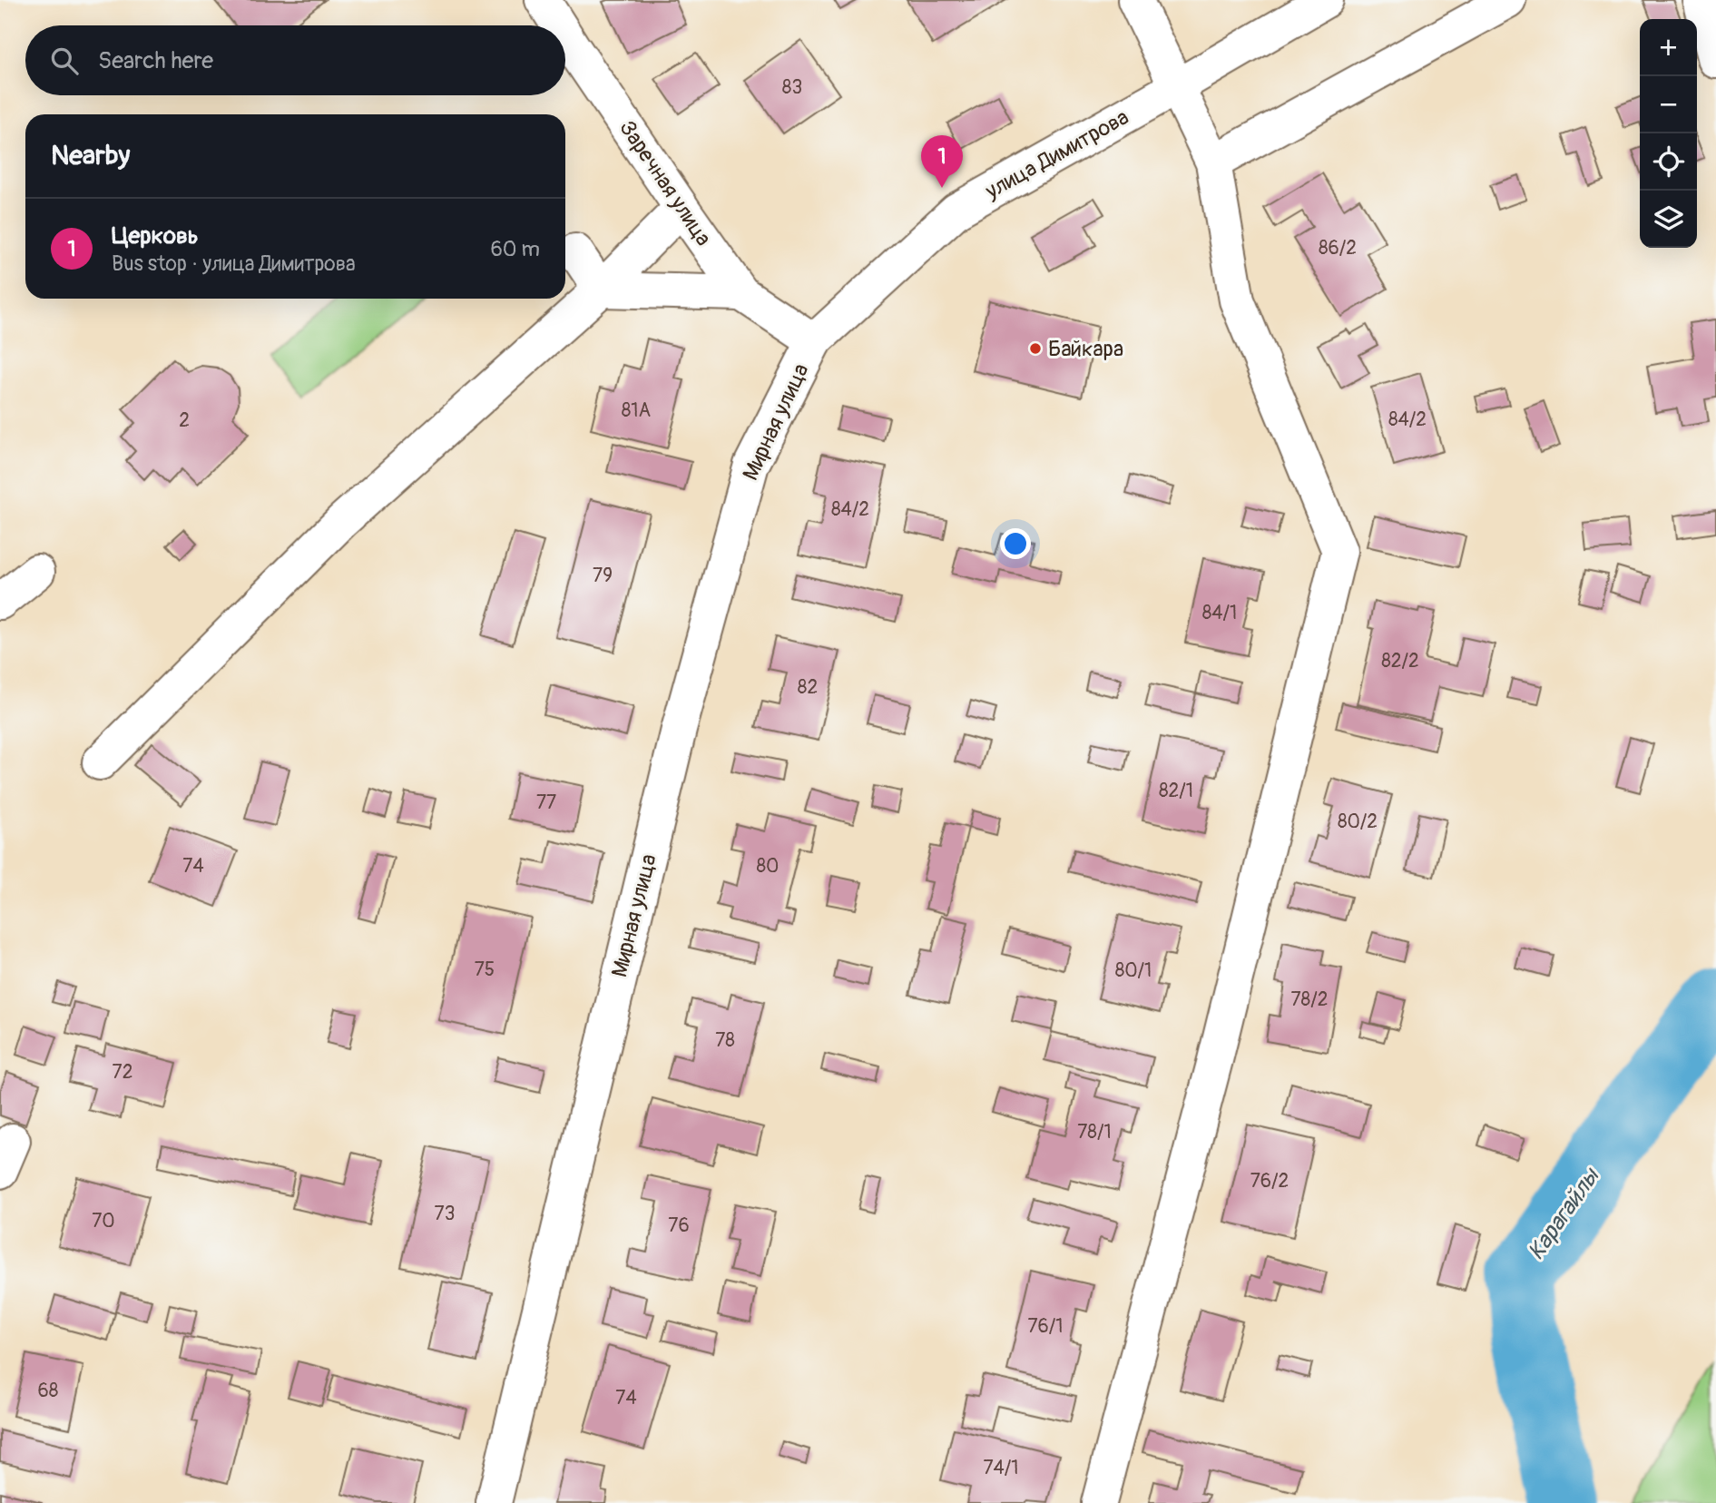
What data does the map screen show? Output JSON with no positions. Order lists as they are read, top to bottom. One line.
{"streets":{"street":["улица Димитрова","Заречная улица","Мирная улица"]},"crossings":[["улица Димитрова","Заречная улица"],["улица Димитрова","Мирная улица"],["Заречная улица","Мирная улица"]],"water":["Карагайлы"],"places":["Байкара"],"house_numbers":["83","86/2","81А","84/2","2","84/2","79","84/1","82/2","82","82/1","77","80/2","74","80","75","80/1","78/2","78","72","78/1","76/2","73","70","76","76/1","68","74","74/1"],"page":{"map_buttons":["+","−"],"search":"Search here","heading":"Nearby","pins":"1","list":[{"mark":"1","name":"Церковь","note":"Bus stop · улица Димитрова","value":"60 m"}]}}
